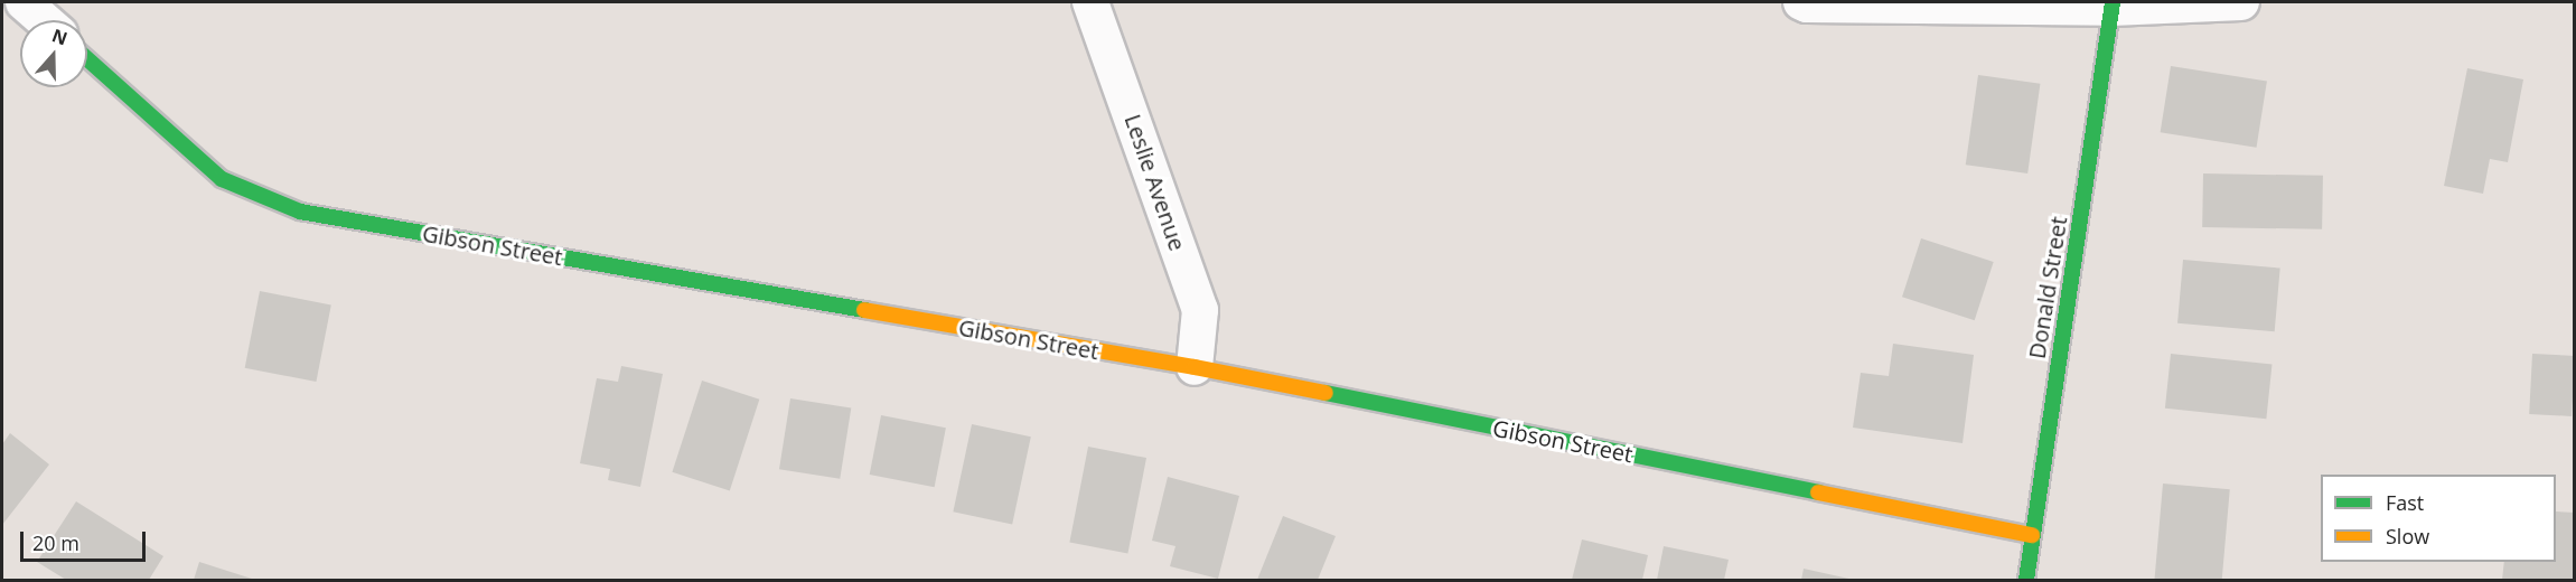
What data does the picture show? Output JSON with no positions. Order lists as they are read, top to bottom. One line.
{"streets":{"street":["Leslie Avenue","Gibson Street","Donald Street"]},"crossings":[["Leslie Avenue","Gibson Street"],["Gibson Street","Donald Street"]],"legend":["Fast","Slow"],"scale_bar":"20 m","north":"top"}
